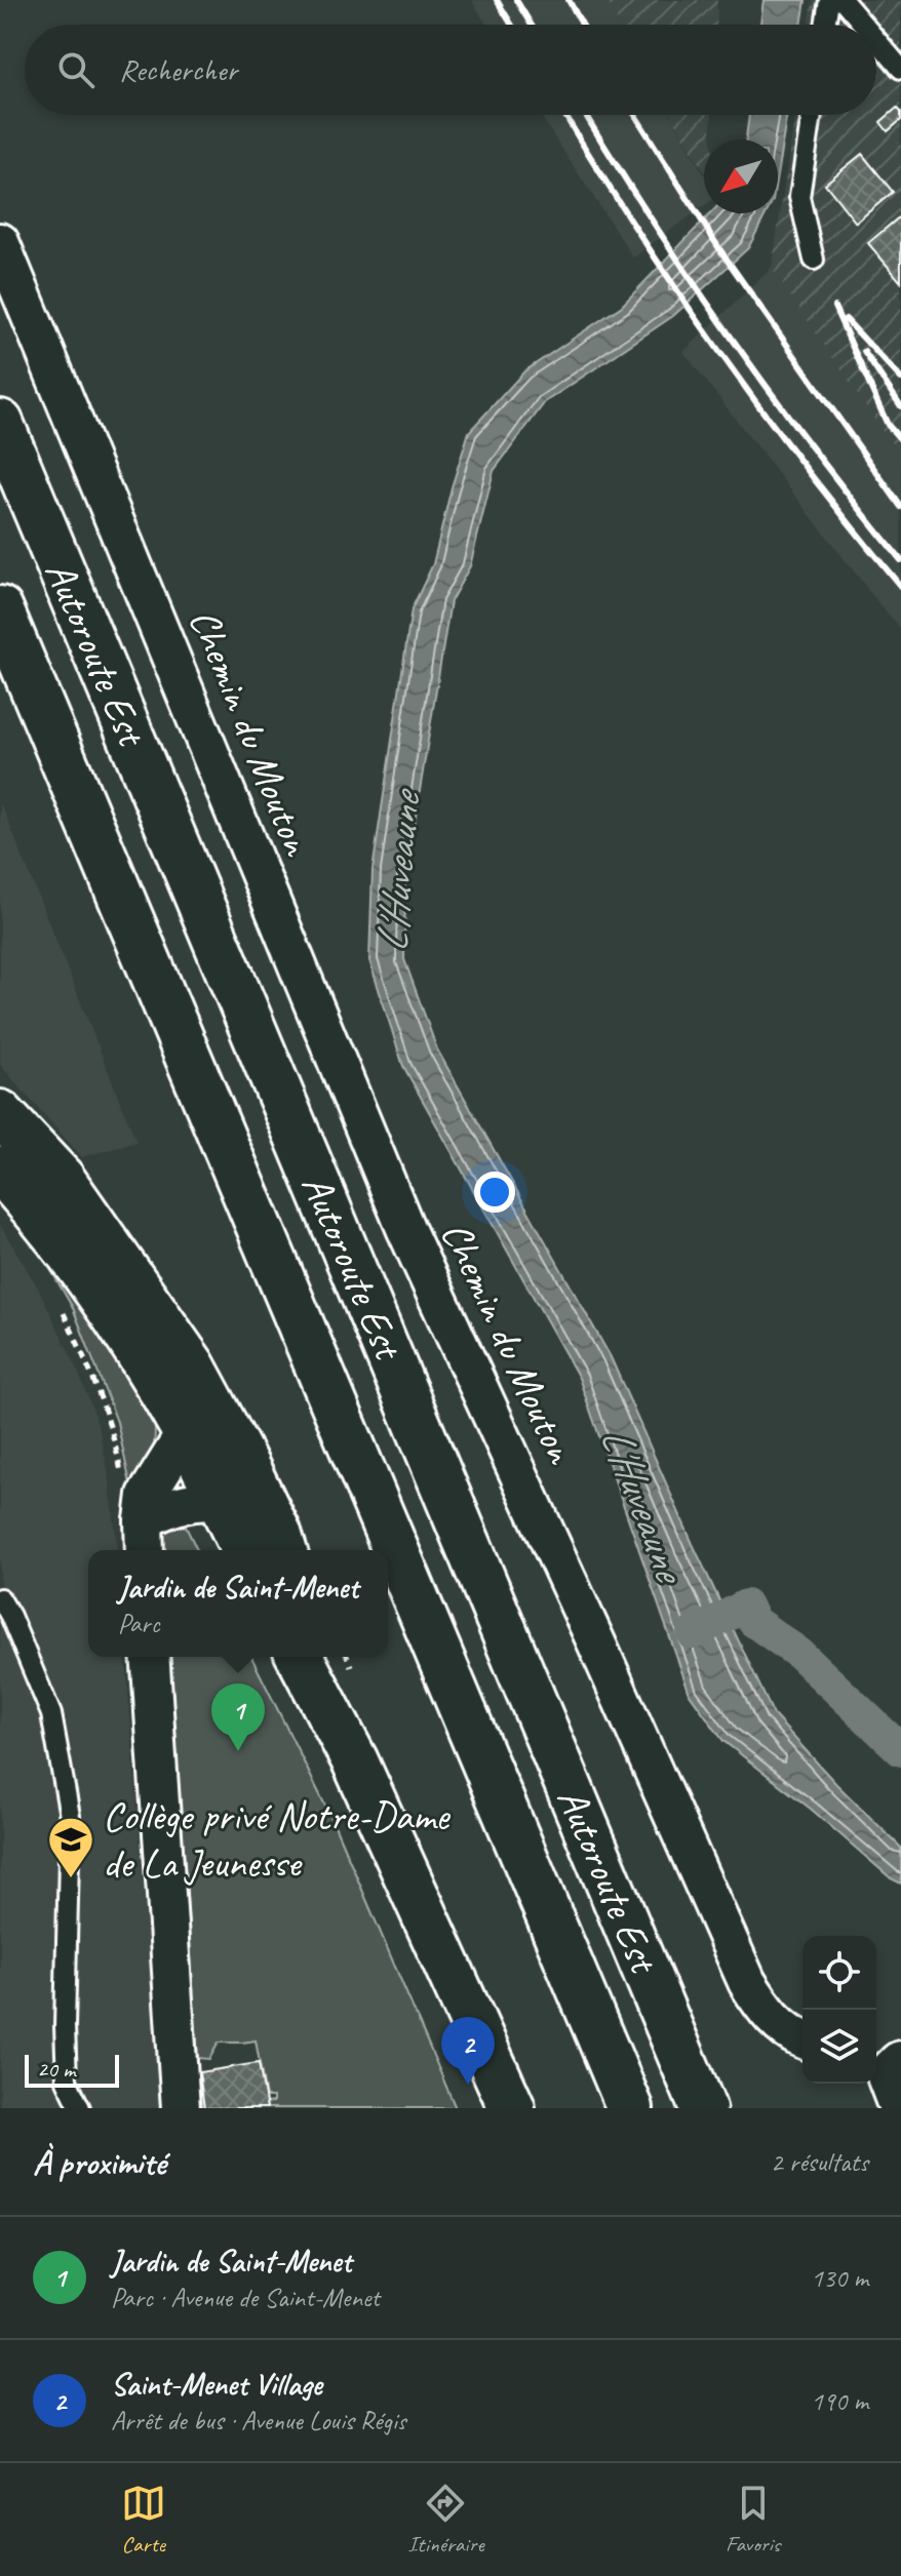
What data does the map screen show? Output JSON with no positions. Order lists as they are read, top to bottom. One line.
{"streets":{"main road":["Autoroute Est"],"street":["Chemin du Mouton"]},"water":["L'Huveaune"],"places":{"school or university":["Collège privé Notre-Dame de La Jeunesse"]},"scale_bar":"20 m","north":"bottom left","page":{"search":"Rechercher","popup":["Jardin de Saint-Menet","Parc"],"pins":["1","2"],"scale":"20 m","heading":["À proximité","2 résultats"],"list":[{"mark":"1","name":"Jardin de Saint-Menet","note":"Parc · Avenue de Saint-Menet","value":"130 m"},{"mark":"2","name":"Saint-Menet Village","note":"Arrêt de bus · Avenue Louis Régis","value":"190 m"}],"nav":["Carte","Itinéraire","Favoris"]}}
